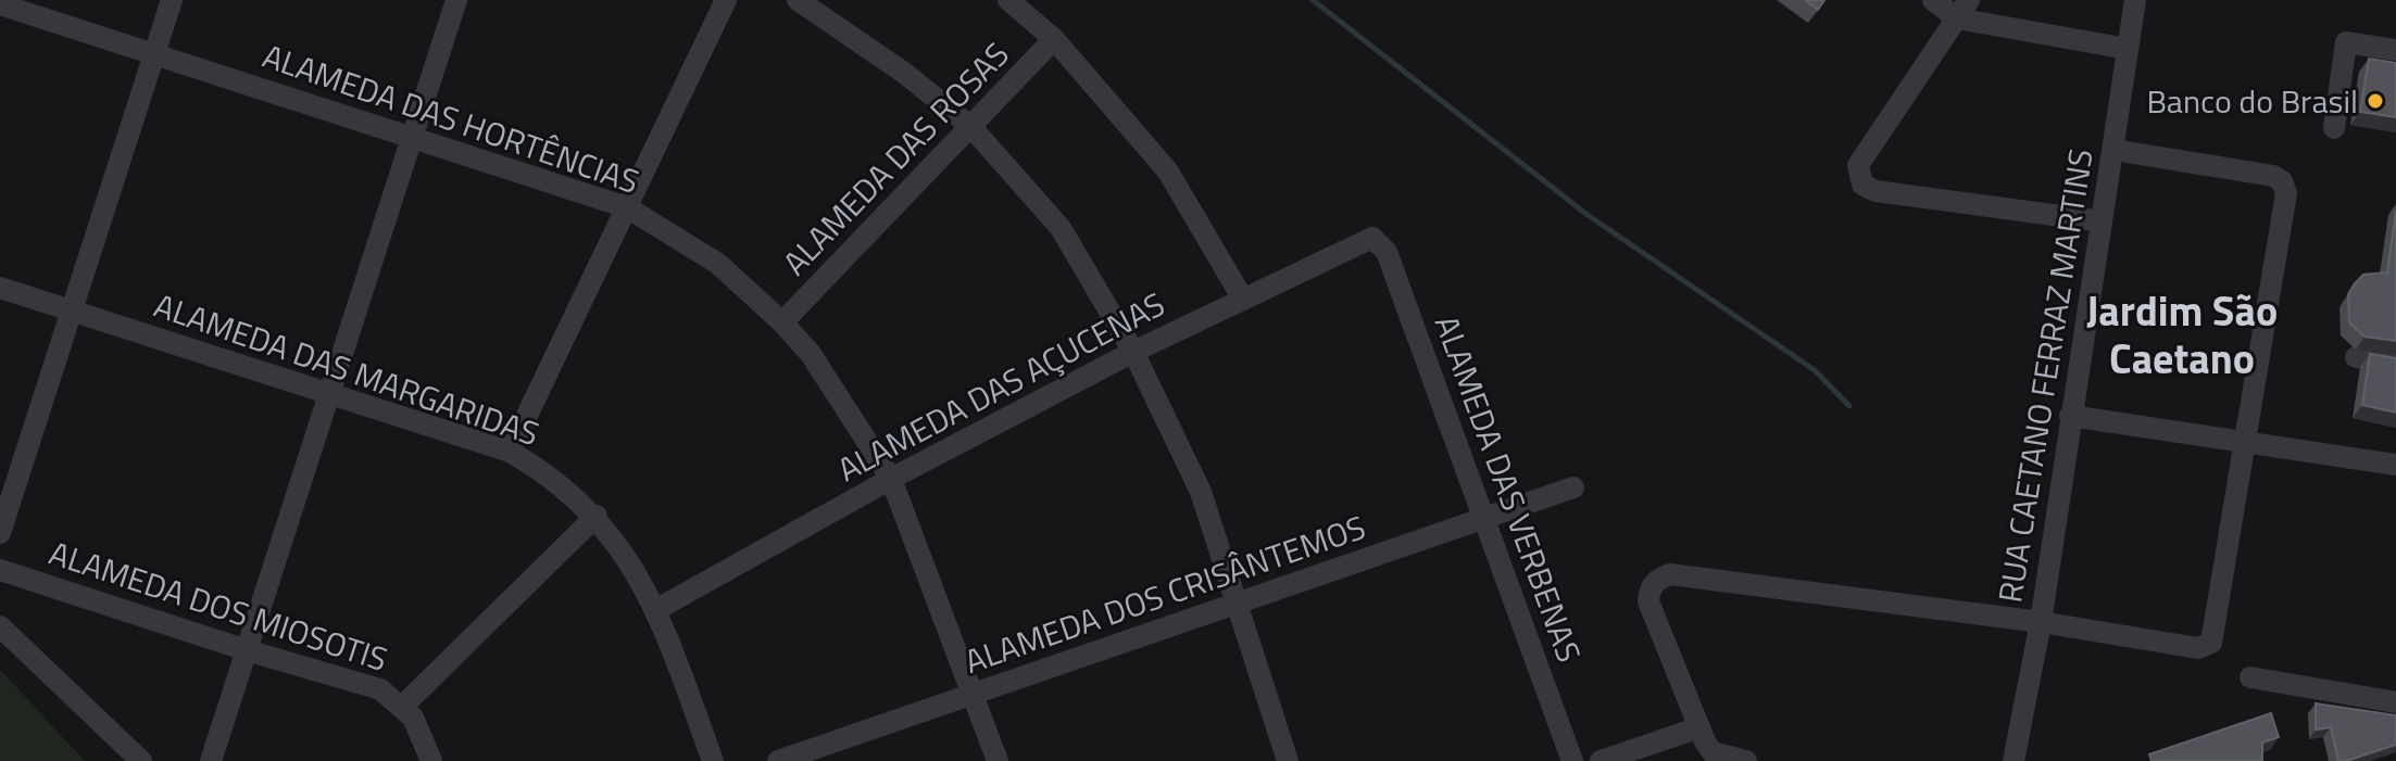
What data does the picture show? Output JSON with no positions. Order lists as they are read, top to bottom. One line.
{"streets":{"street":["ALAMEDA DAS HORTÊNCIAS","ALAMEDA DAS ROSAS","ALAMEDA DAS MARGARIDAS","RUA CAETANO FERRAZ MARTINS","ALAMEDA DAS AÇUCENAS","ALAMEDA DAS VERBENAS","ALAMEDA DOS CRISÂNTEMOS","ALAMEDA DOS MIOSOTIS"]},"crossings":[["ALAMEDA DAS HORTÊNCIAS","ALAMEDA DAS ROSAS"],["ALAMEDA DAS HORTÊNCIAS","ALAMEDA DAS AÇUCENAS"],["ALAMEDA DAS HORTÊNCIAS","ALAMEDA DOS CRISÂNTEMOS"],["ALAMEDA DAS MARGARIDAS","ALAMEDA DAS AÇUCENAS"],["ALAMEDA DAS AÇUCENAS","ALAMEDA DAS VERBENAS"],["ALAMEDA DAS VERBENAS","ALAMEDA DOS CRISÂNTEMOS"]],"districts":["Jardim São Caetano"],"places":["Banco do Brasil"]}
